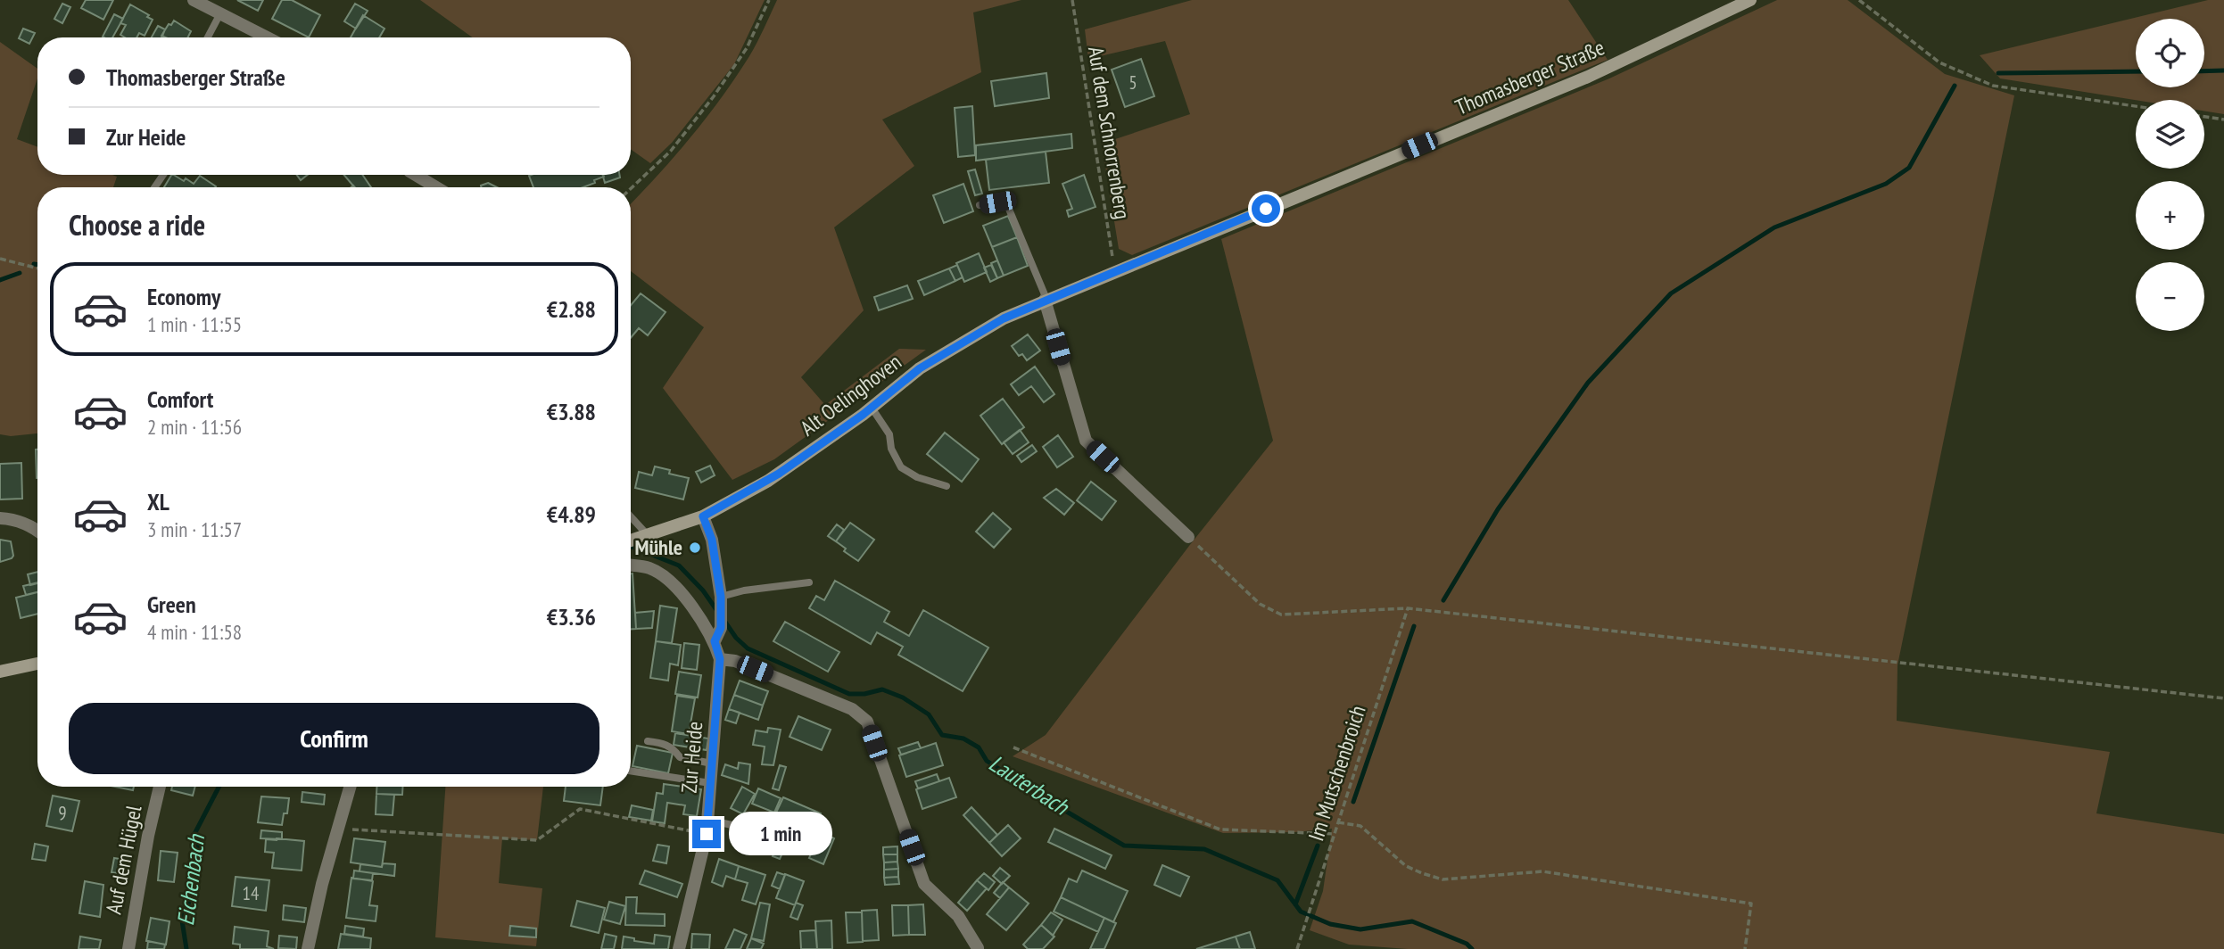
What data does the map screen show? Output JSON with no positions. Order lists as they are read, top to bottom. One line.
{"streets":{"main road":["Thomasberger Straße","Alt Oelinghoven"],"street":["Zur Heide","Auf dem Hügel"],"path":["Auf dem Schnorrenberg","Im Mutschenbroich"]},"crossings":[["Thomasberger Straße","Auf dem Schnorrenberg"],["Thomasberger Straße","Alt Oelinghoven"],["Auf dem Schnorrenberg","Alt Oelinghoven"]],"water":["Lauterbach","Eichenbach"],"places":["Mühle"],"house_numbers":["5","9","14"],"page":{"map_buttons":["+","−"],"banner":["Thomasberger Straße","Zur Heide"],"heading":"Choose a ride","list":[{"name":"Economy","note":"1 min · 11:55","value":"€2.88"},{"name":"Comfort","note":"2 min · 11:56","value":"€3.88"},{"name":"XL","note":"3 min · 11:57","value":"€4.89"},{"name":"Green","note":"4 min · 11:58","value":"€3.36"}],"buttons":"Confirm","bubble":"1 min"}}
